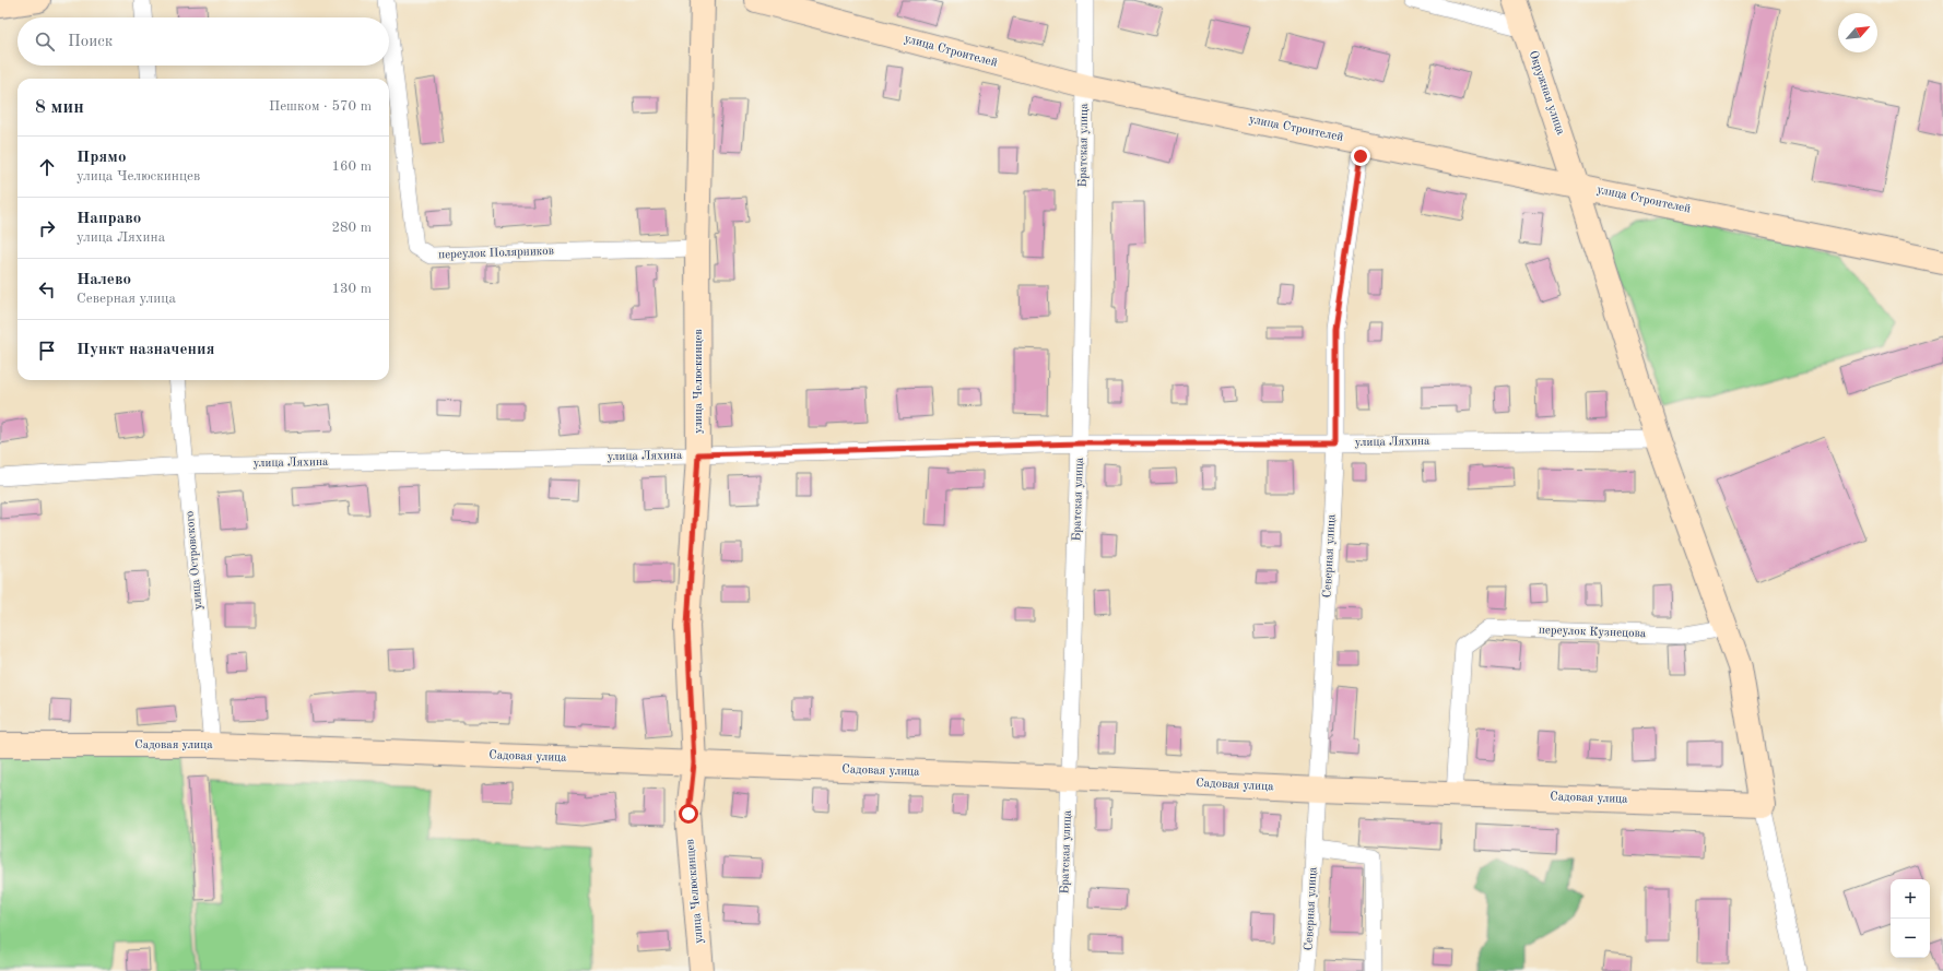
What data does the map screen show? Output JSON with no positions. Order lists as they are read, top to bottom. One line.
{"streets":{"street":["улица Строителей","Окружная улица","Братская улица","переулок Полярников","улица Челюскинцев","улица Ляхина","Северная улица","улица Островского","переулок Кузнецова","Садовая улица"]},"crossings":[["улица Строителей","Окружная улица"],["улица Строителей","Братская улица"],["улица Строителей","Северная улица"],["Окружная улица","улица Ляхина"],["Окружная улица","переулок Кузнецова"],["Окружная улица","Садовая улица"],["Братская улица","улица Ляхина"],["Братская улица","Садовая улица"],["переулок Полярников","улица Челюскинцев"],["улица Челюскинцев","улица Ляхина"],["улица Челюскинцев","Садовая улица"],["улица Ляхина","Северная улица"],["улица Ляхина","улица Островского"],["Северная улица","Садовая улица"],["улица Островского","Садовая улица"],["переулок Кузнецова","Садовая улица"]],"north":"top right","page":{"search":"Поиск","heading":["8 мин","Пешком · 570 m"],"list":[["Прямо","улица Челюскинцев","160 m"],["Направо","улица Ляхина","280 m"],["Налево","Северная улица","130 m"],"Пункт назначения"],"map_buttons":["+","−"]}}
